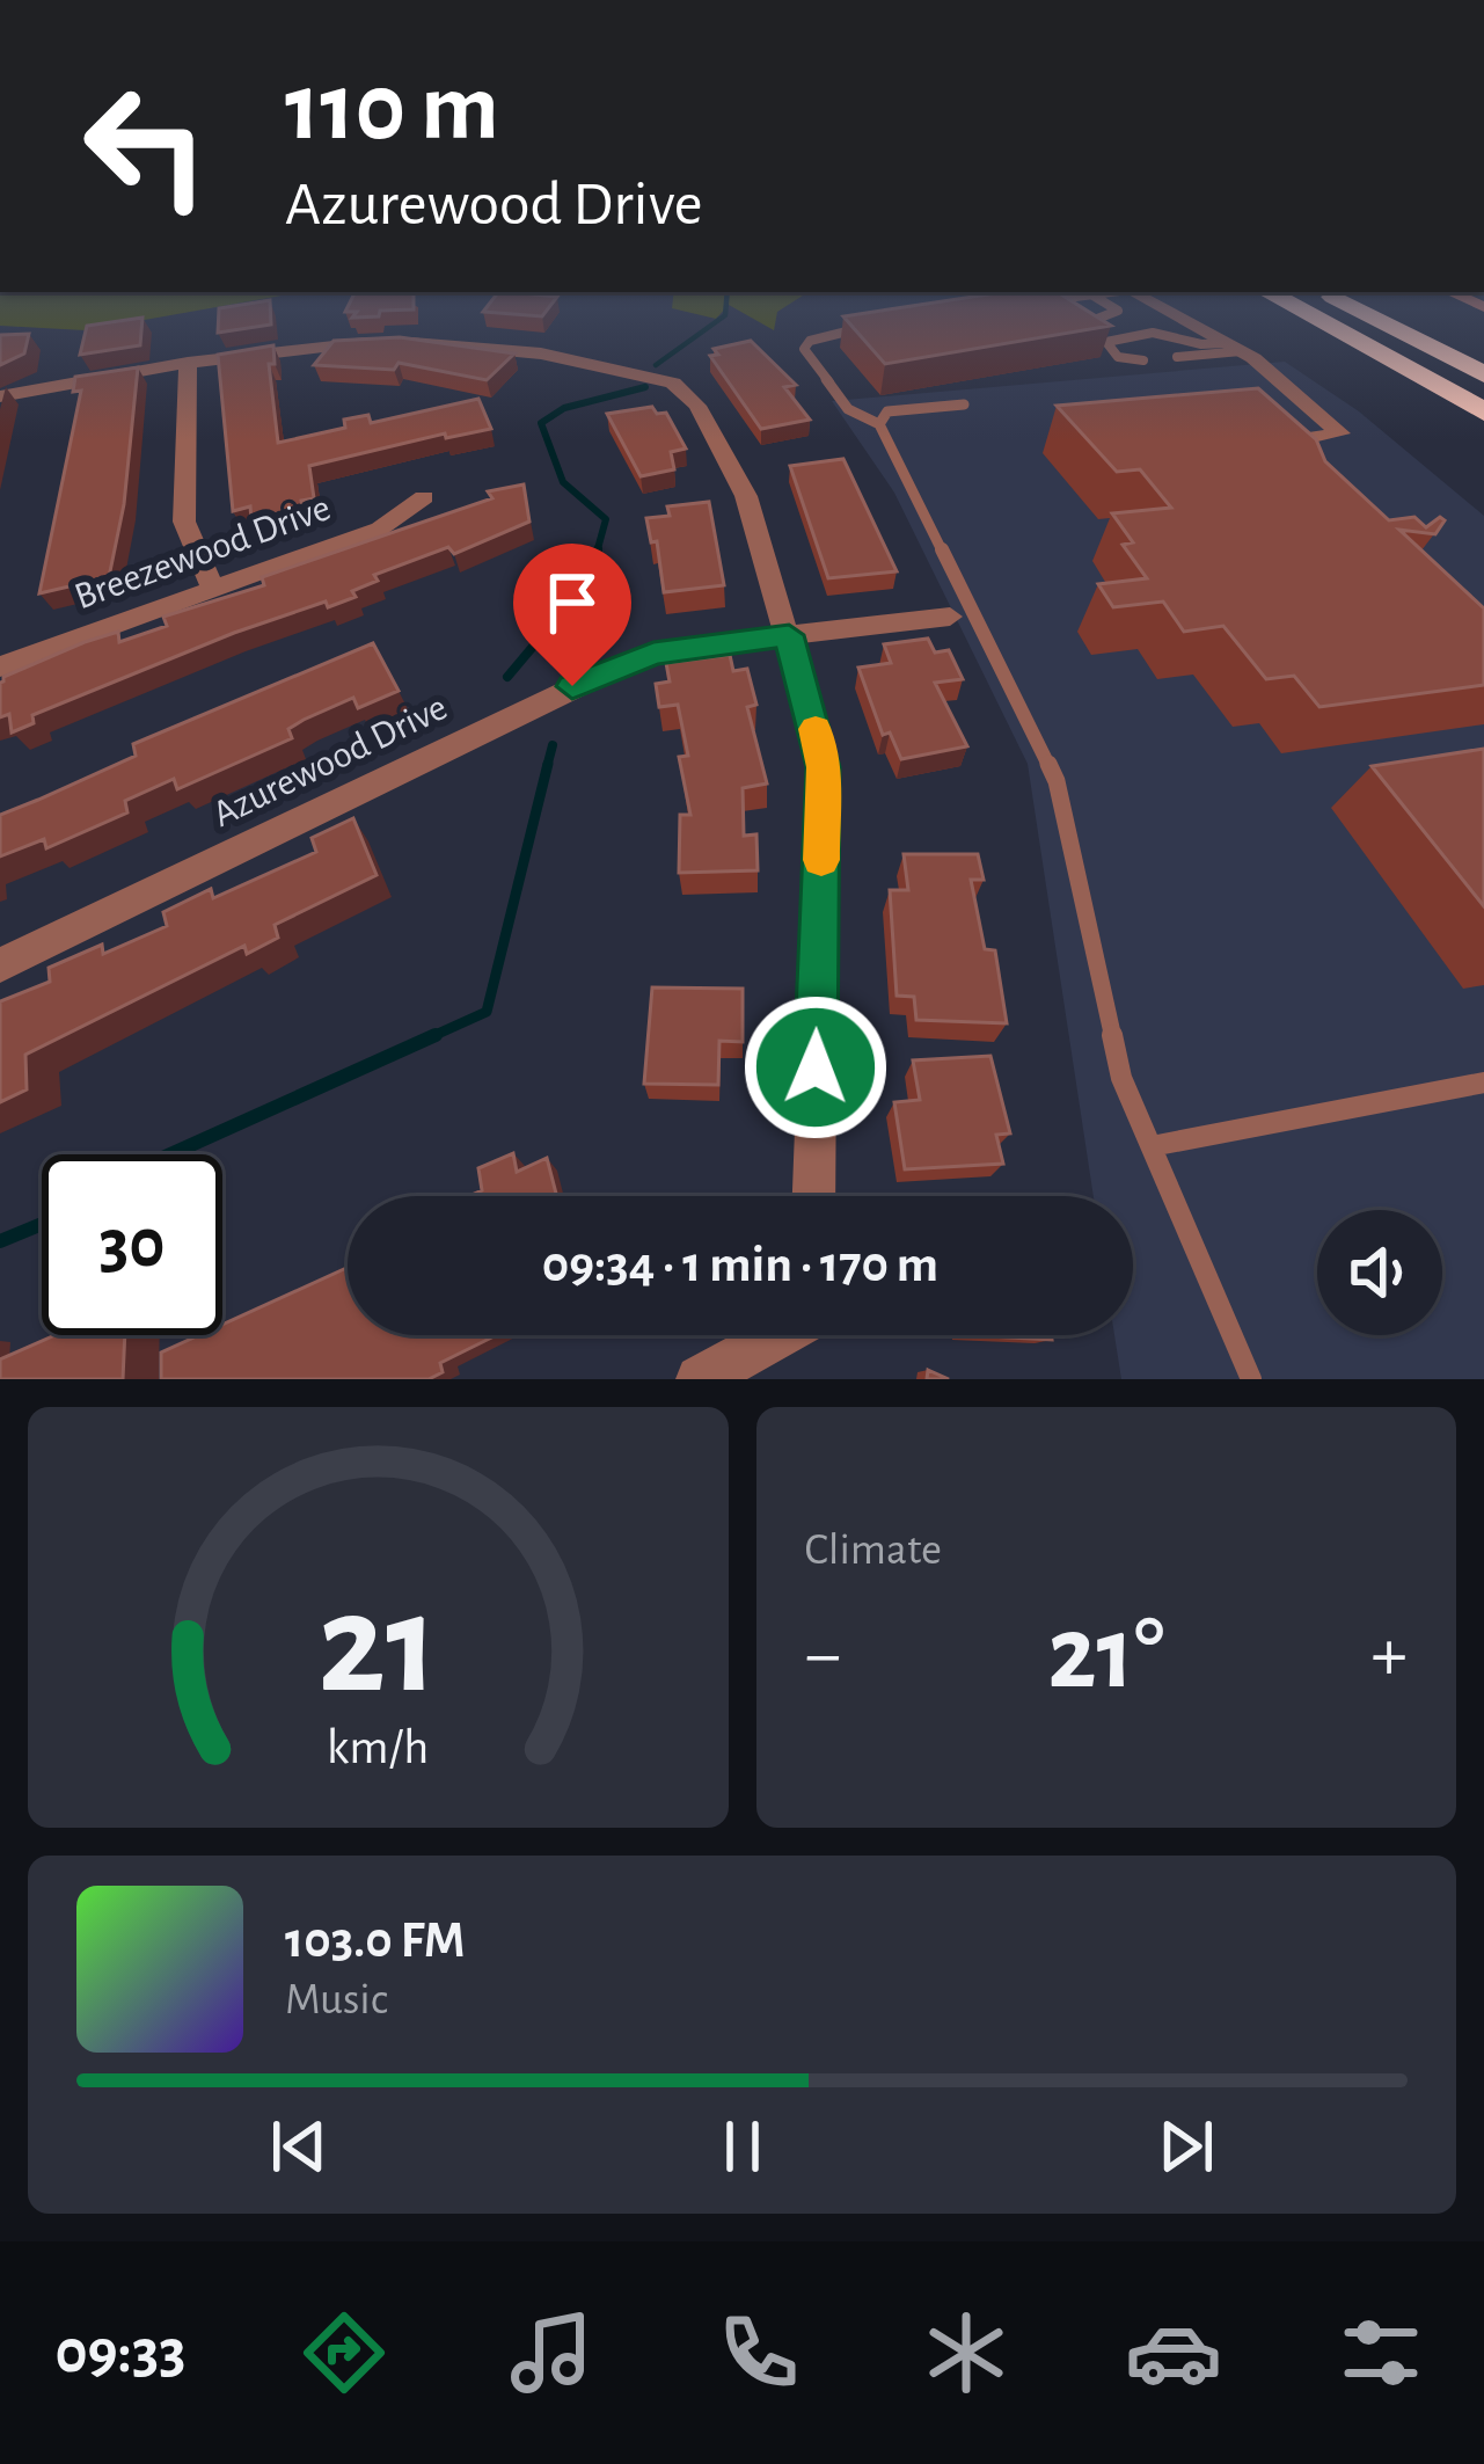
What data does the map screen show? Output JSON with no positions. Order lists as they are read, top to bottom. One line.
{"streets":{"street":["Breezewood Drive","Azurewood Drive"]},"page":{"turn":["110 m","Azurewood Drive"],"limit":"30","trip":"09:34 · 1 min · 170 m","tile":"Climate","heat":["−","21°","+"],"song":["103.0 FM","Music"],"tabs":"09:33","gauge":["21","km/h"]}}
